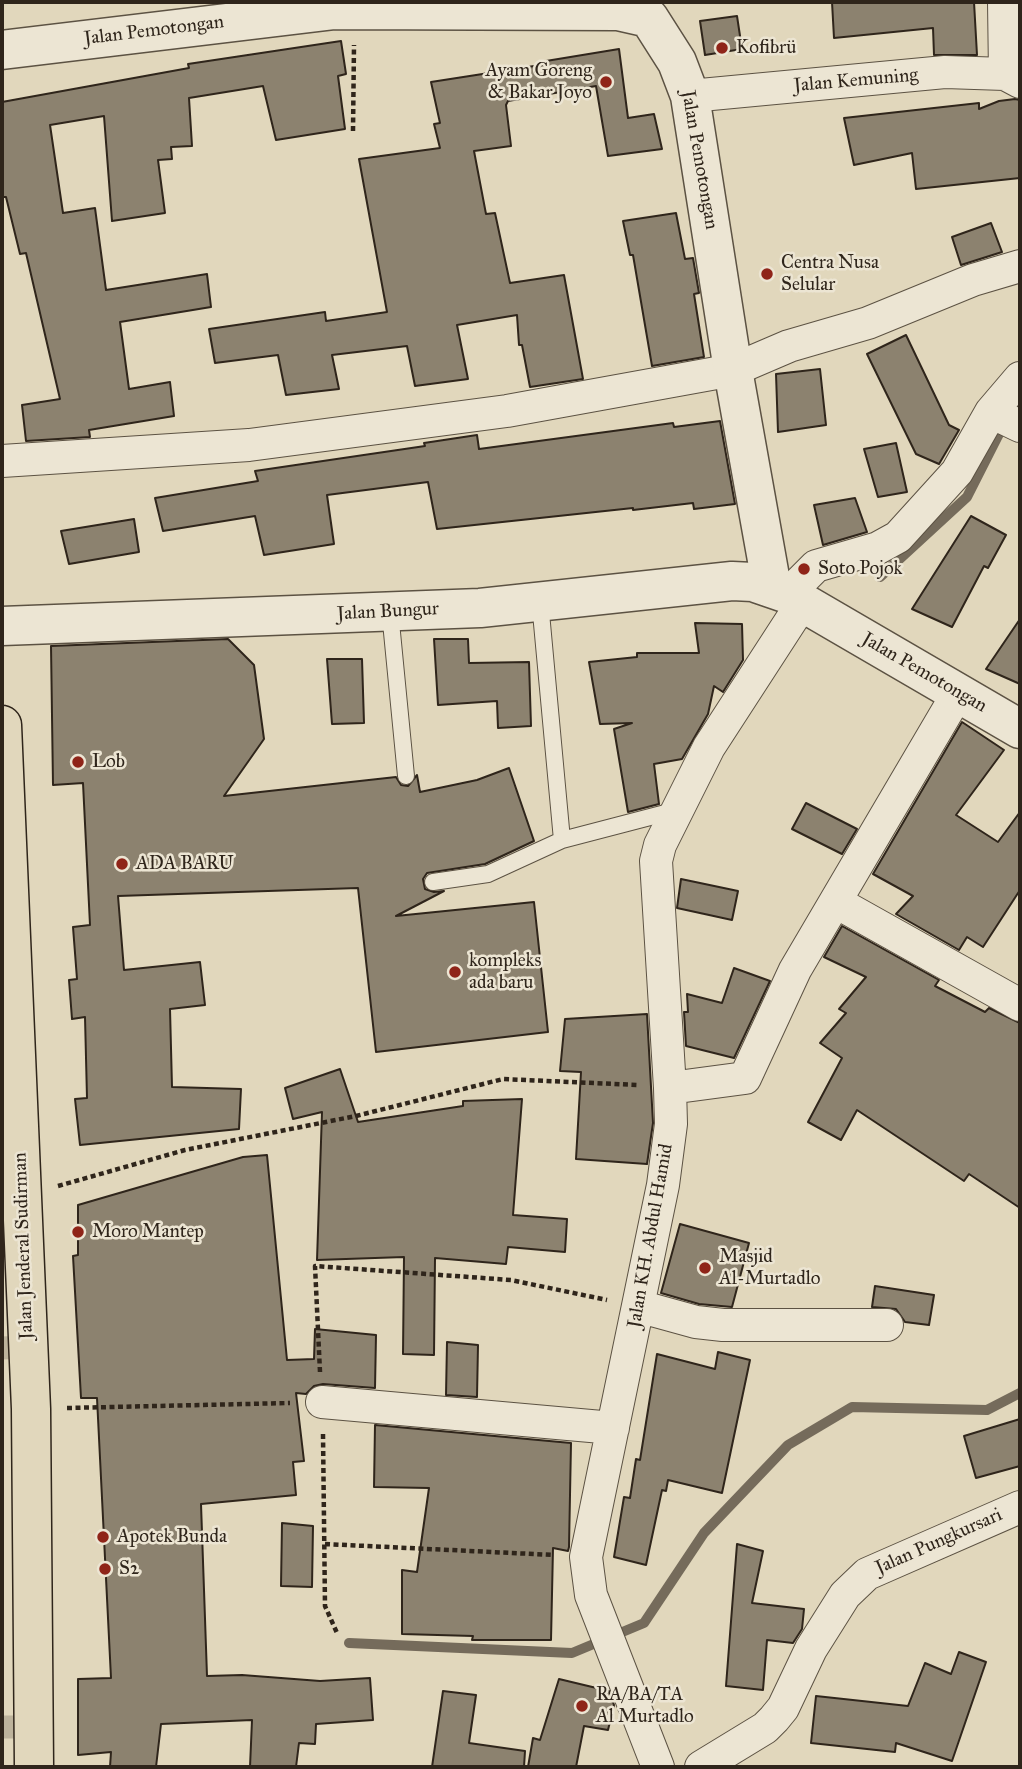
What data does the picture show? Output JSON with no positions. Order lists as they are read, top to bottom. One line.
{"streets":{"main road":["Jalan Jenderal Sudirman"],"street":["Jalan Pemotongan","Jalan Kemuning","Jalan Bungur","Jalan KH. Abdul Hamid","Jalan Pungkursari"]},"crossings":[["Jalan Pemotongan","Jalan Kemuning"],["Jalan Pemotongan","Jalan Bungur"],["Jalan Pemotongan","Jalan KH. Abdul Hamid"],["Jalan Bungur","Jalan KH. Abdul Hamid"]],"places":["Kofibrü","Ayam Goreng & Bakar Joyo","Centra Nusa Selular","Soto Pojok","Lob","ADA BARU","kompleks ada baru","Moro Mantep","Masjid Al-Murtadlo","Apotek Bunda","S2","RA/BA/TA Al Murtadlo"]}
